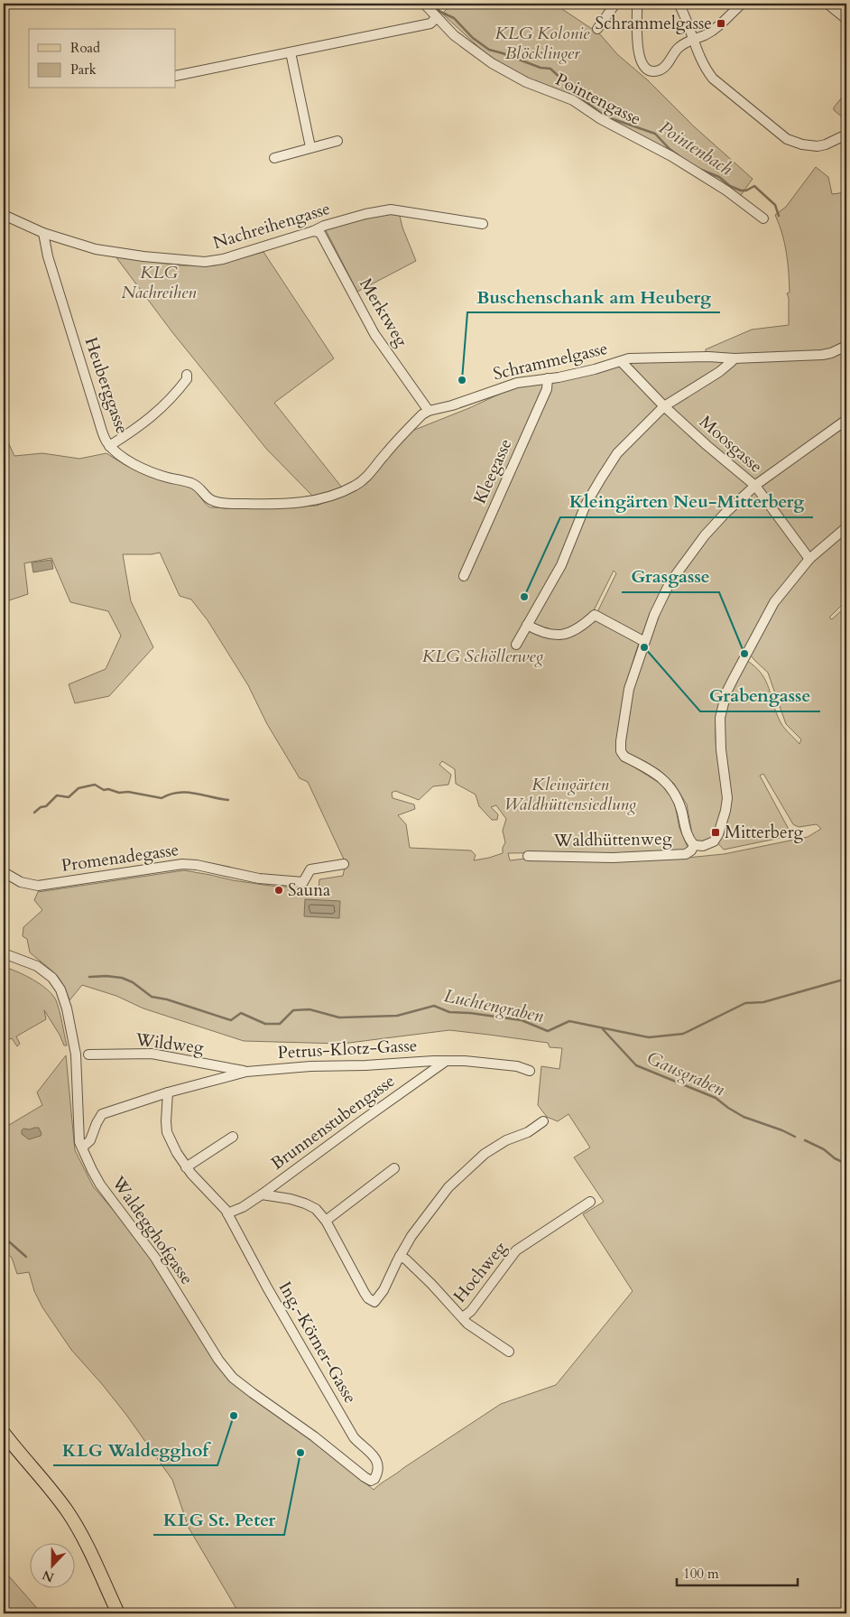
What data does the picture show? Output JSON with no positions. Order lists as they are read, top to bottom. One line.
{"streets":{"street":["Pointengasse","Nachreihengasse","Merktweg","Schrammelgasse","Heuberggasse","Moosgasse","Kleegasse","Waldhüttenweg","Promenadegasse","Wildweg","Petrus-Klotz-Gasse","Brunnenstubengasse","Waldegghofgasse","Hochweg","Ing.-Körner-Gasse"]},"crossings":[["Nachreihengasse","Merktweg"],["Nachreihengasse","Heuberggasse"],["Merktweg","Schrammelgasse"],["Schrammelgasse","Heuberggasse"],["Schrammelgasse","Moosgasse"],["Schrammelgasse","Kleegasse"],["Moosgasse","Waldhüttenweg"],["Wildweg","Petrus-Klotz-Gasse"],["Petrus-Klotz-Gasse","Brunnenstubengasse"],["Petrus-Klotz-Gasse","Waldegghofgasse"],["Petrus-Klotz-Gasse","Ing.-Körner-Gasse"],["Brunnenstubengasse","Ing.-Körner-Gasse"],["Waldegghofgasse","Ing.-Körner-Gasse"]],"water":["Pointenbach","Luchtengraben","Gausgraben"],"parks":["KLG Kolonie Blöcklinger","KLG Nachreihen","KLG Schöllerweg","Kleingärten Waldhüttensiedlung"],"places":{"transit":["Schrammelgasse","Mitterberg"],"other":["Buschenschank am Heuberg","Kleingärten Neu-Mitterberg","Grabengasse","Grasgasse","Sauna","KLG Waldegghof","KLG St. Peter"]},"legend":["Road","Park"],"scale_bar":"100 m","north":"bottom"}
